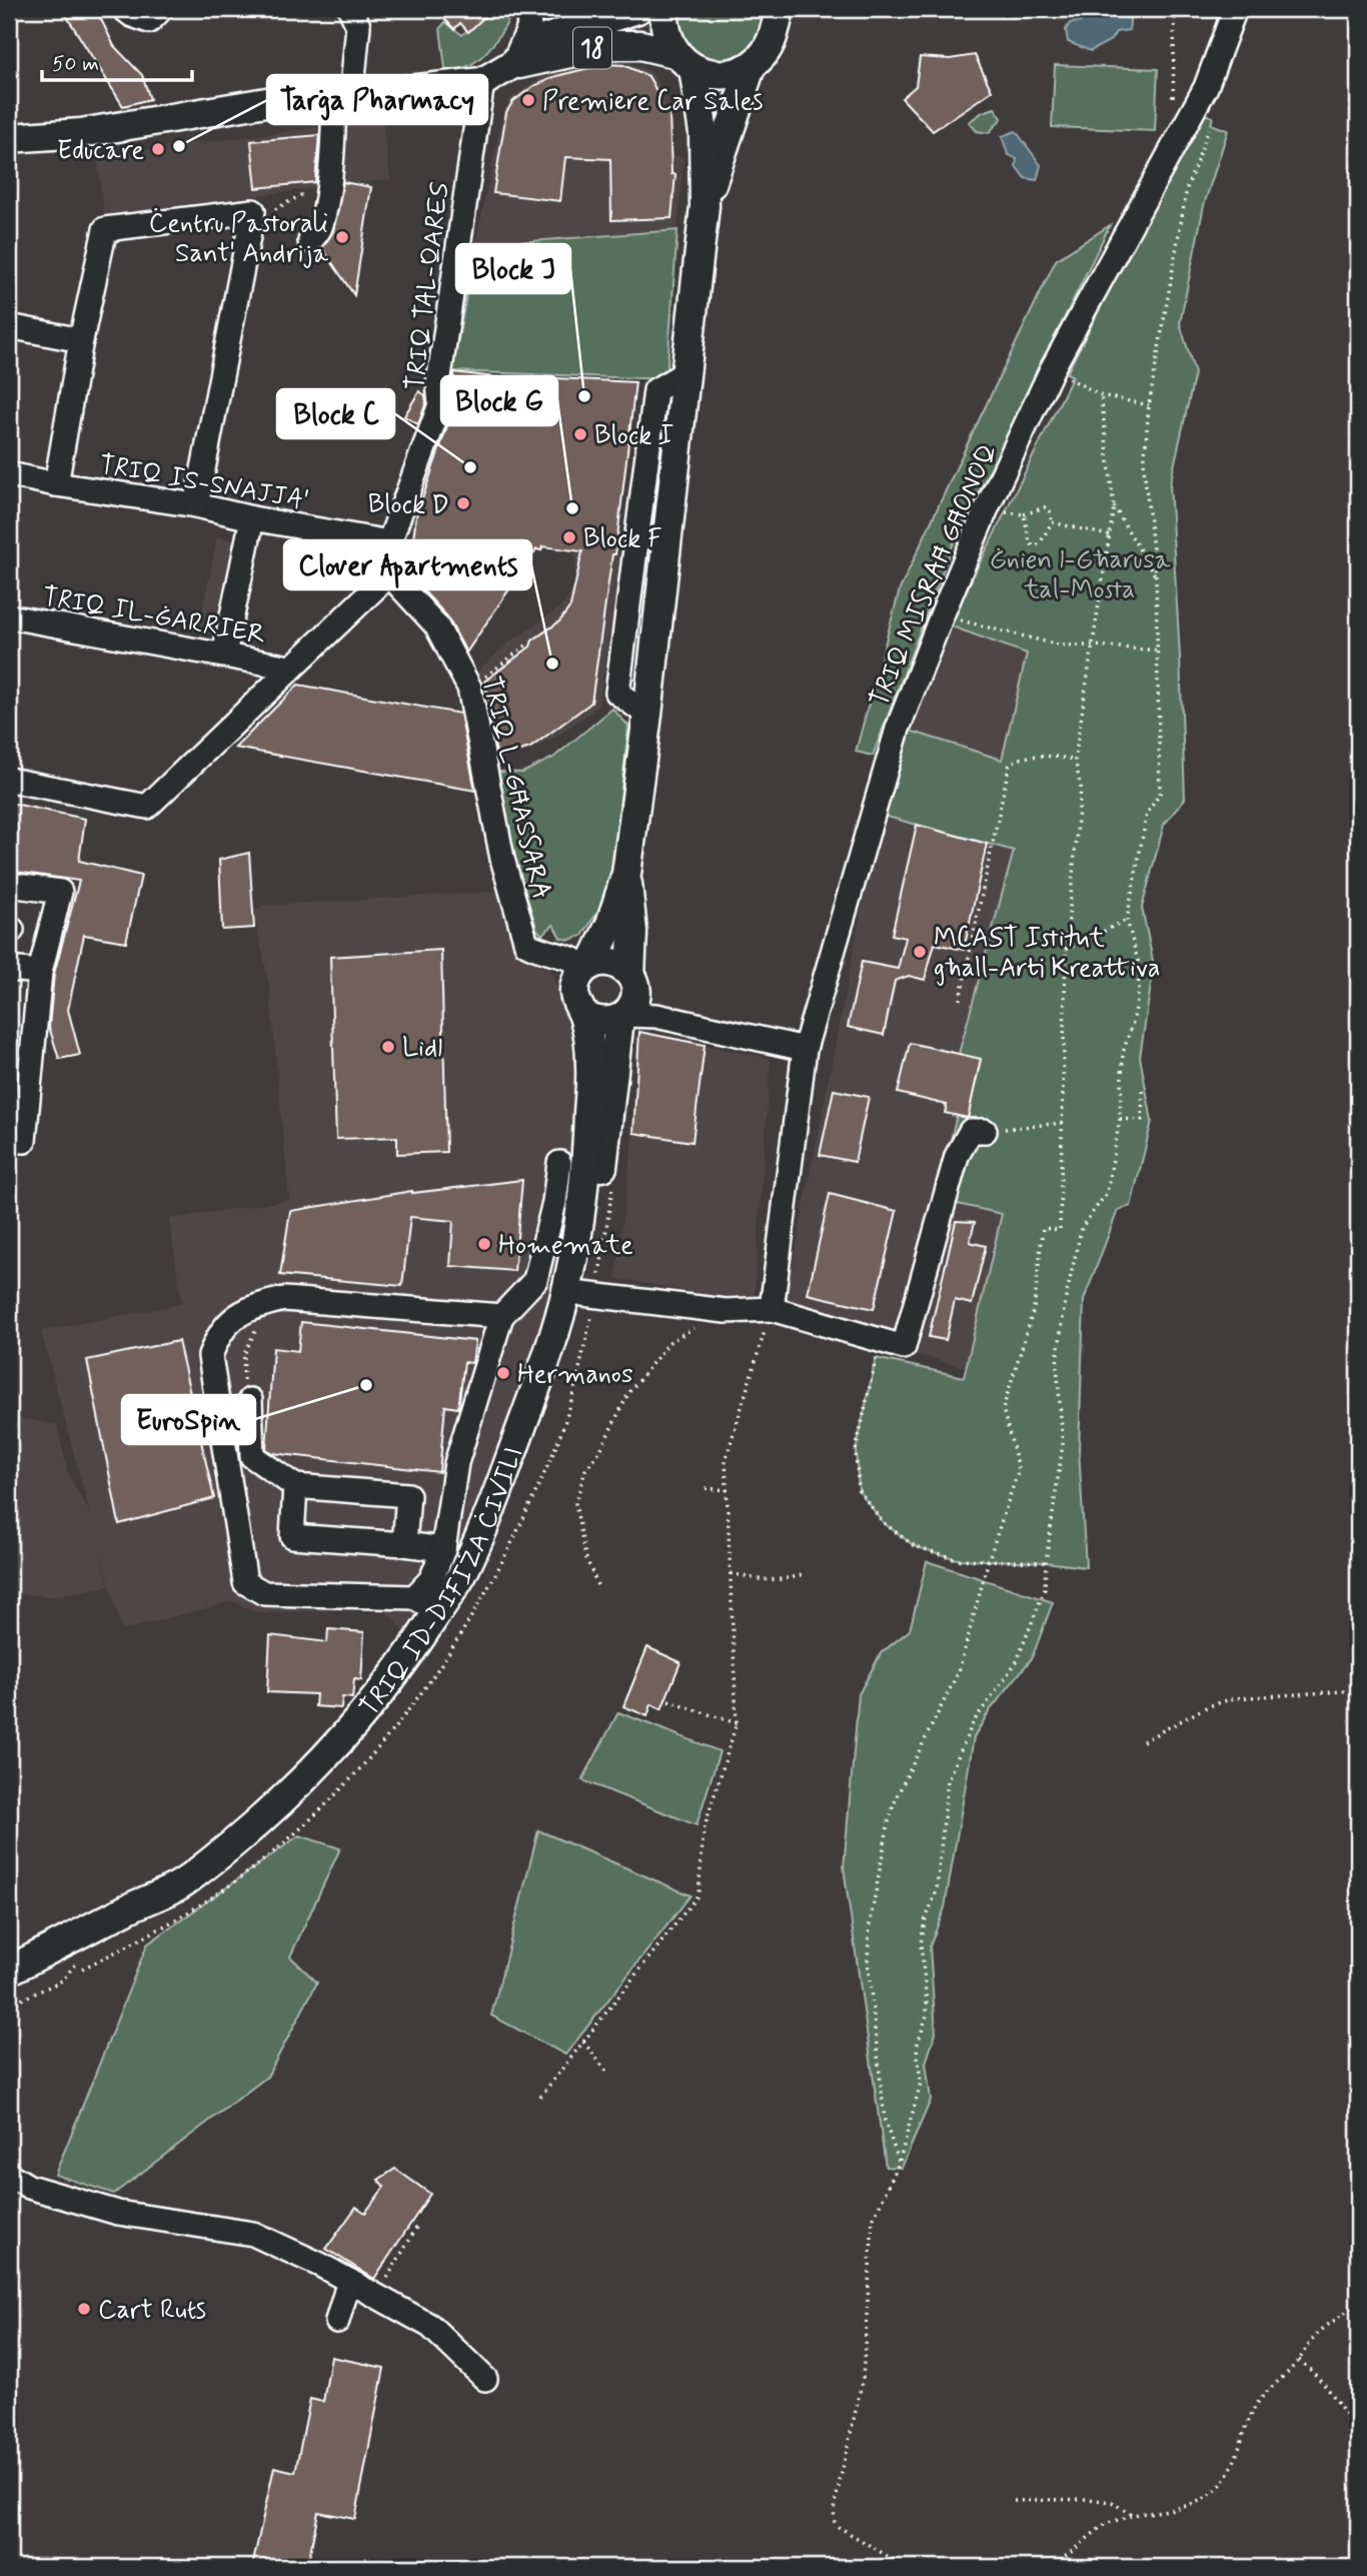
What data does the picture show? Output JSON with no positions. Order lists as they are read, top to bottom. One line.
{"streets":{"main road":["18","TRIQ ID-DIFIŻA ĊIVILI"],"street":["TRIQ TAL-QARES","TRIQ IS-SNAJJA'","TRIQ MISRAĦ GĦONOQ","TRIQ IL-ĠARRIER","TRIQ L-GĦASSARA"]},"crossings":[["18","TRIQ TAL-QARES"],["18","TRIQ ID-DIFIŻA ĊIVILI"],["TRIQ TAL-QARES","TRIQ IS-SNAJJA'"],["TRIQ TAL-QARES","TRIQ L-GĦASSARA"],["TRIQ L-GĦASSARA","TRIQ ID-DIFIŻA ĊIVILI"]],"parks":["Ġnien l-Għarusa tal-Mosta"],"places":["Premiere Car Sales","Tarġa Pharmacy","Educare","Ċentru Pastorali Sant' Andrija","Block J","Block I","Block C","Block D","Block G","Block F","Clover Apartments","MCAST Istitut għall-Arti Kreattiva","Lidl","Homemate","Hermanos","EuroSpin","Cart Ruts"],"scale_bar":"50 m"}
